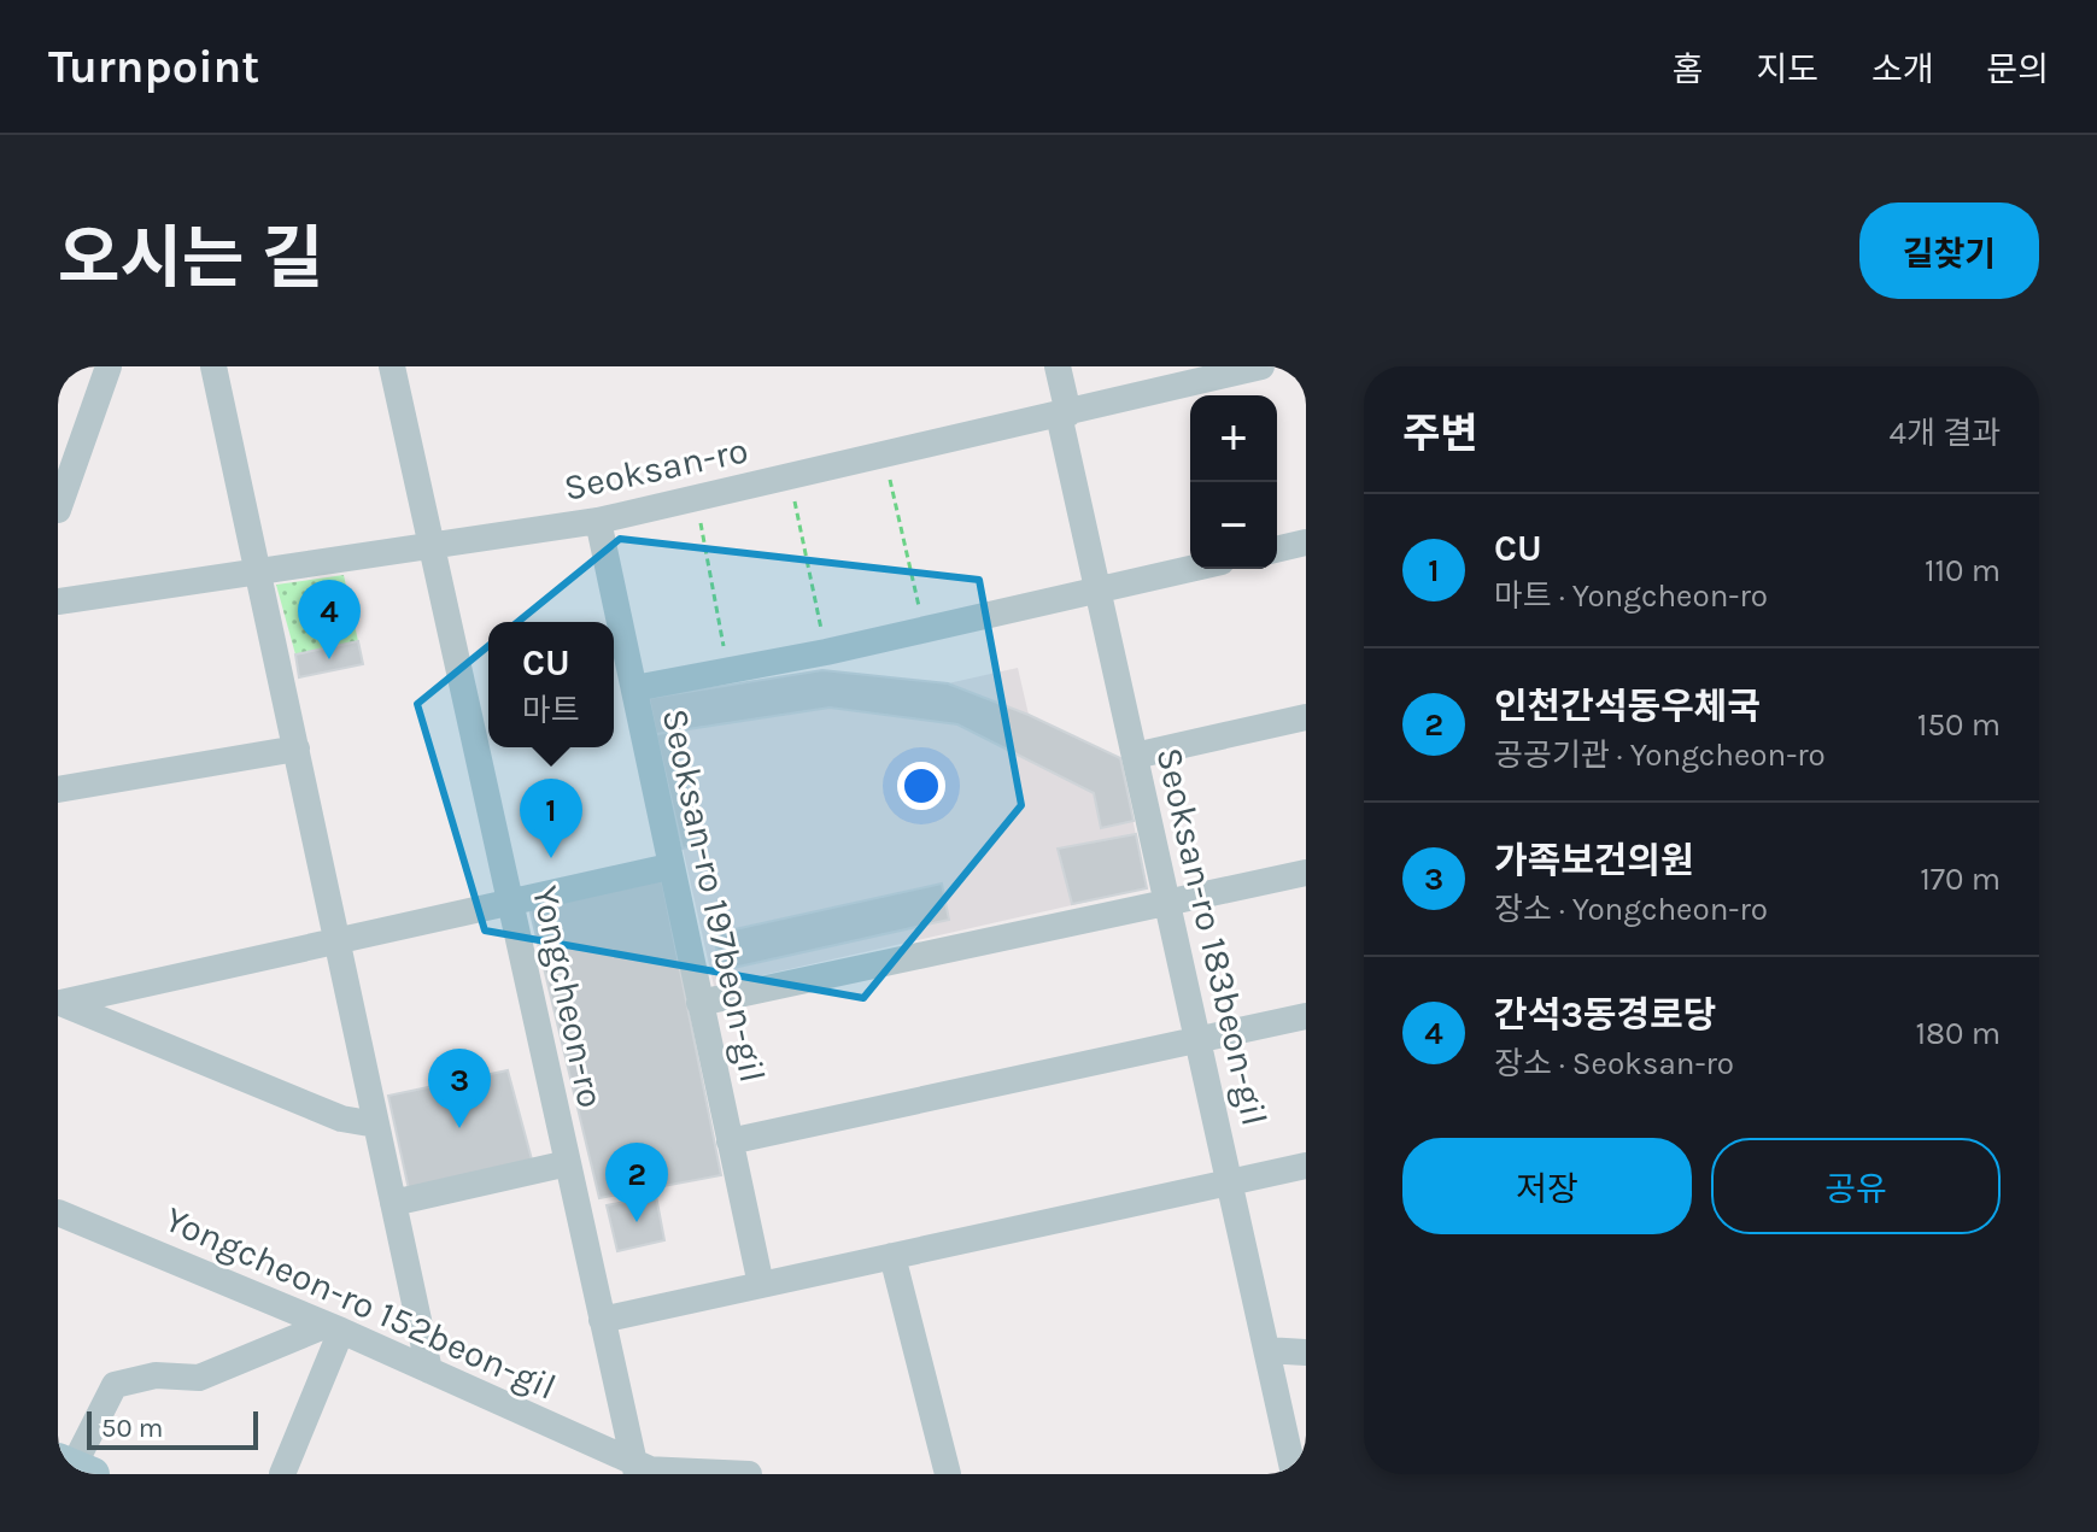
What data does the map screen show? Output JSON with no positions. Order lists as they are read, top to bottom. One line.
{"streets":{"street":["Seoksan-ro","Seoksan-ro 197beon-gil","Seoksan-ro 183beon-gil","Yongcheon-ro","Yongcheon-ro 152beon-gil"]},"crossings":[["Seoksan-ro","Seoksan-ro 197beon-gil"],["Seoksan-ro","Seoksan-ro 183beon-gil"],["Seoksan-ro","Yongcheon-ro"],["Yongcheon-ro","Yongcheon-ro 152beon-gil"]],"scale_bar":"50 m","page":{"header":"Turnpoint","nav":["홈","지도","소개","문의"],"title":"오시는 길","buttons":["길찾기",["저장","공유"]],"heading":["주변","4개 결과"],"map_buttons":["+","−"],"list":[{"mark":"1","name":"CU","note":"마트 · Yongcheon-ro","value":"110 m"},{"mark":"2","name":"인천간석동우체국","note":"공공기관 · Yongcheon-ro","value":"150 m"},{"mark":"3","name":"가족보건의원","note":"장소 · Yongcheon-ro","value":"170 m"},{"mark":"4","name":"간석3동경로당","note":"장소 · Seoksan-ro","value":"180 m"}],"pins":["4","1","3","2"],"popup":["CU","마트"],"scale":"50 m"}}
